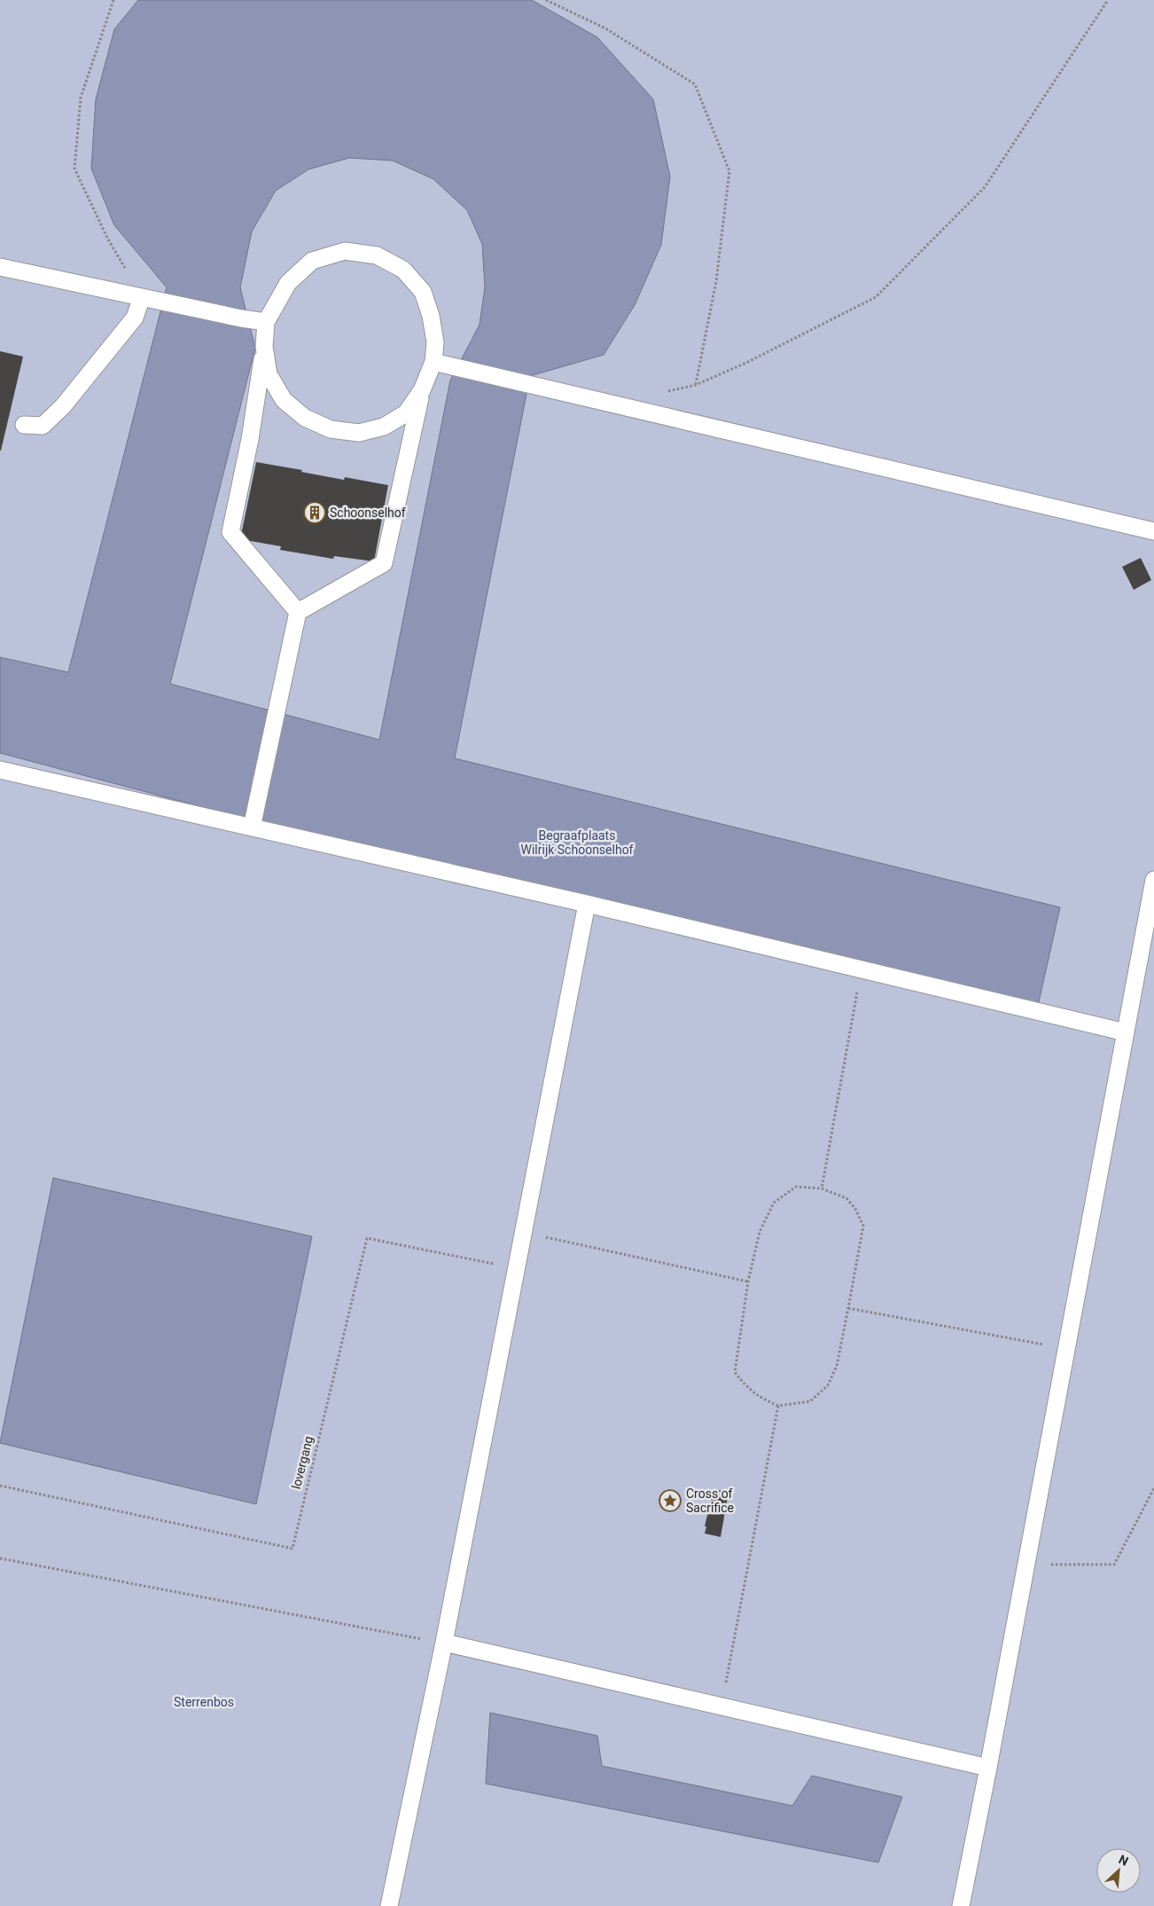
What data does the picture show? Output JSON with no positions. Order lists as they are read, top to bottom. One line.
{"streets":{"path":["lovergang"]},"parks":["Begraafplaats Wilrijk Schoonselhof","Sterrenbos"],"places":{"building":["Schoonselhof"],"place":["Cross of Sacrifice"]},"north":"top right"}
